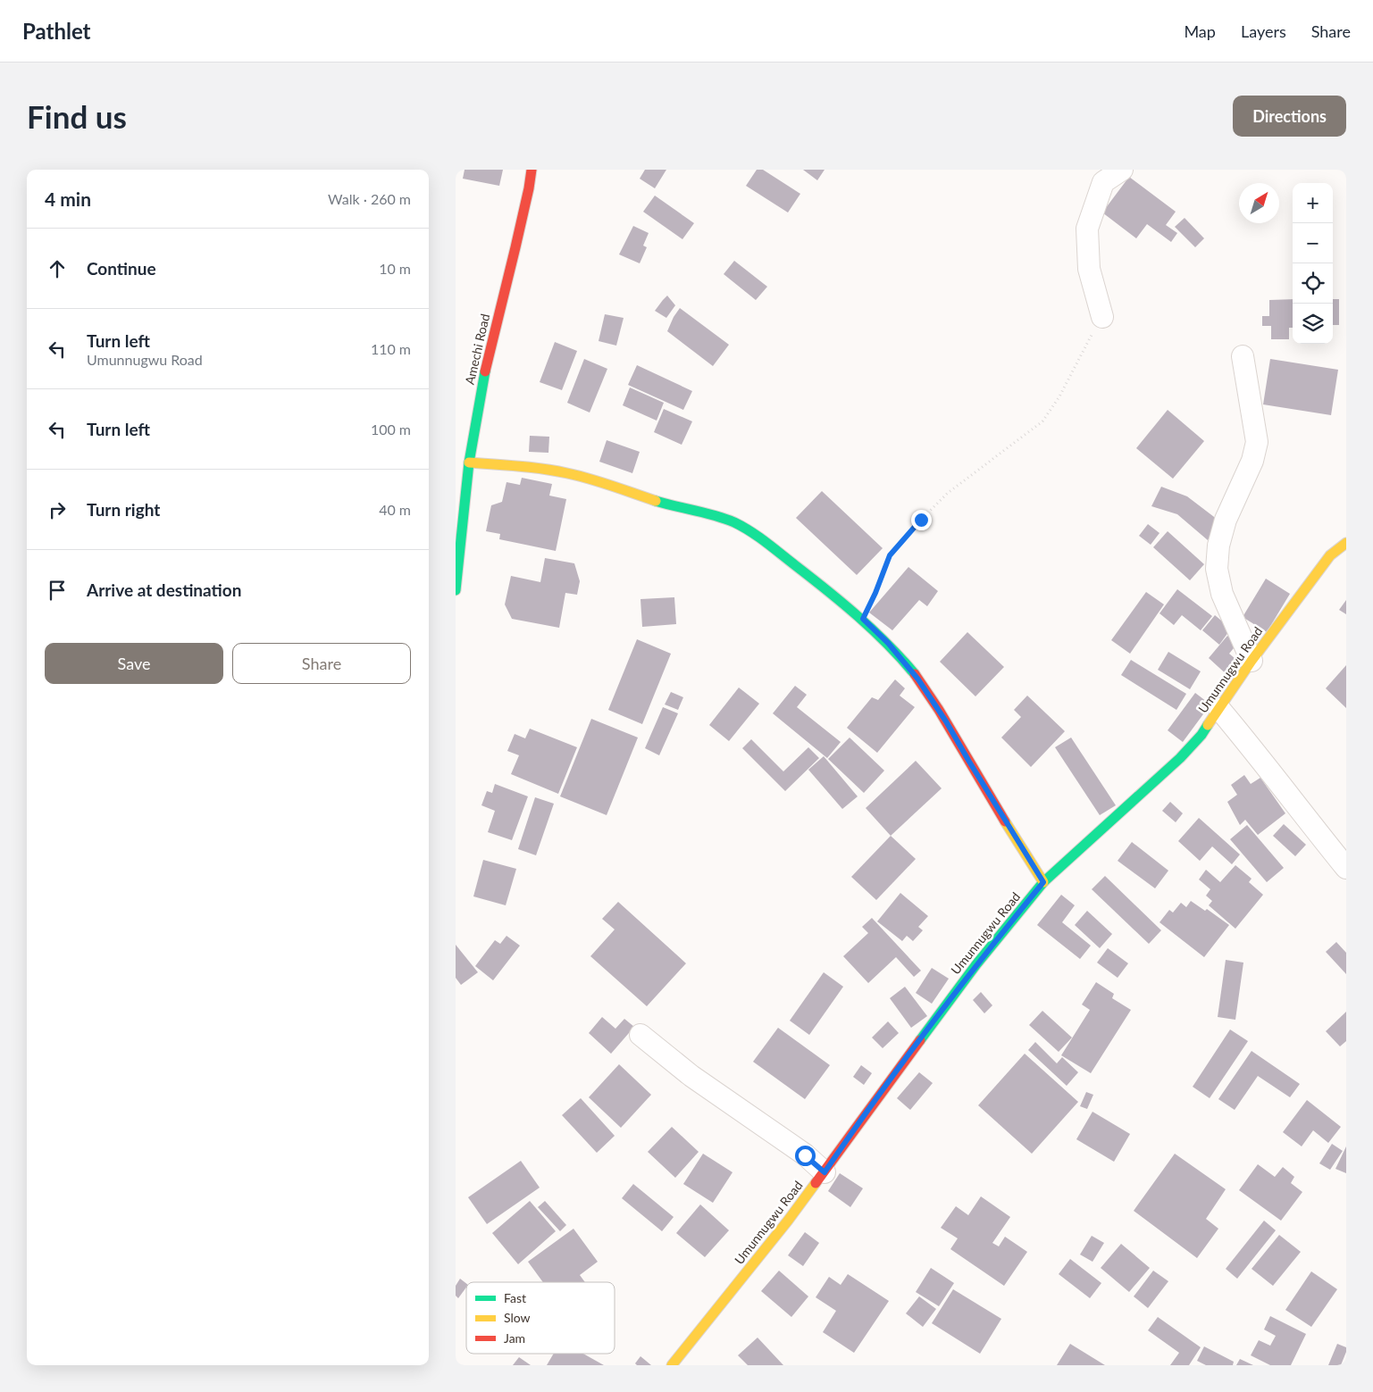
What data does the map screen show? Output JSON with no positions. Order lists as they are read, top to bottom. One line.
{"streets":{"street":["Amechi Road","Umunnugwu Road"]},"legend":["Fast","Slow","Jam"],"north":"top right","page":{"header":"Pathlet","nav":["Map","Layers","Share"],"buttons":["Directions",["Save","Share"]],"title":"Find us","heading":["4 min","Walk · 260 m"],"map_buttons":["+","−"],"list":[["Continue","10 m"],["Turn left","Umunnugwu Road","110 m"],["Turn left","100 m"],["Turn right","40 m"],"Arrive at destination"]}}
